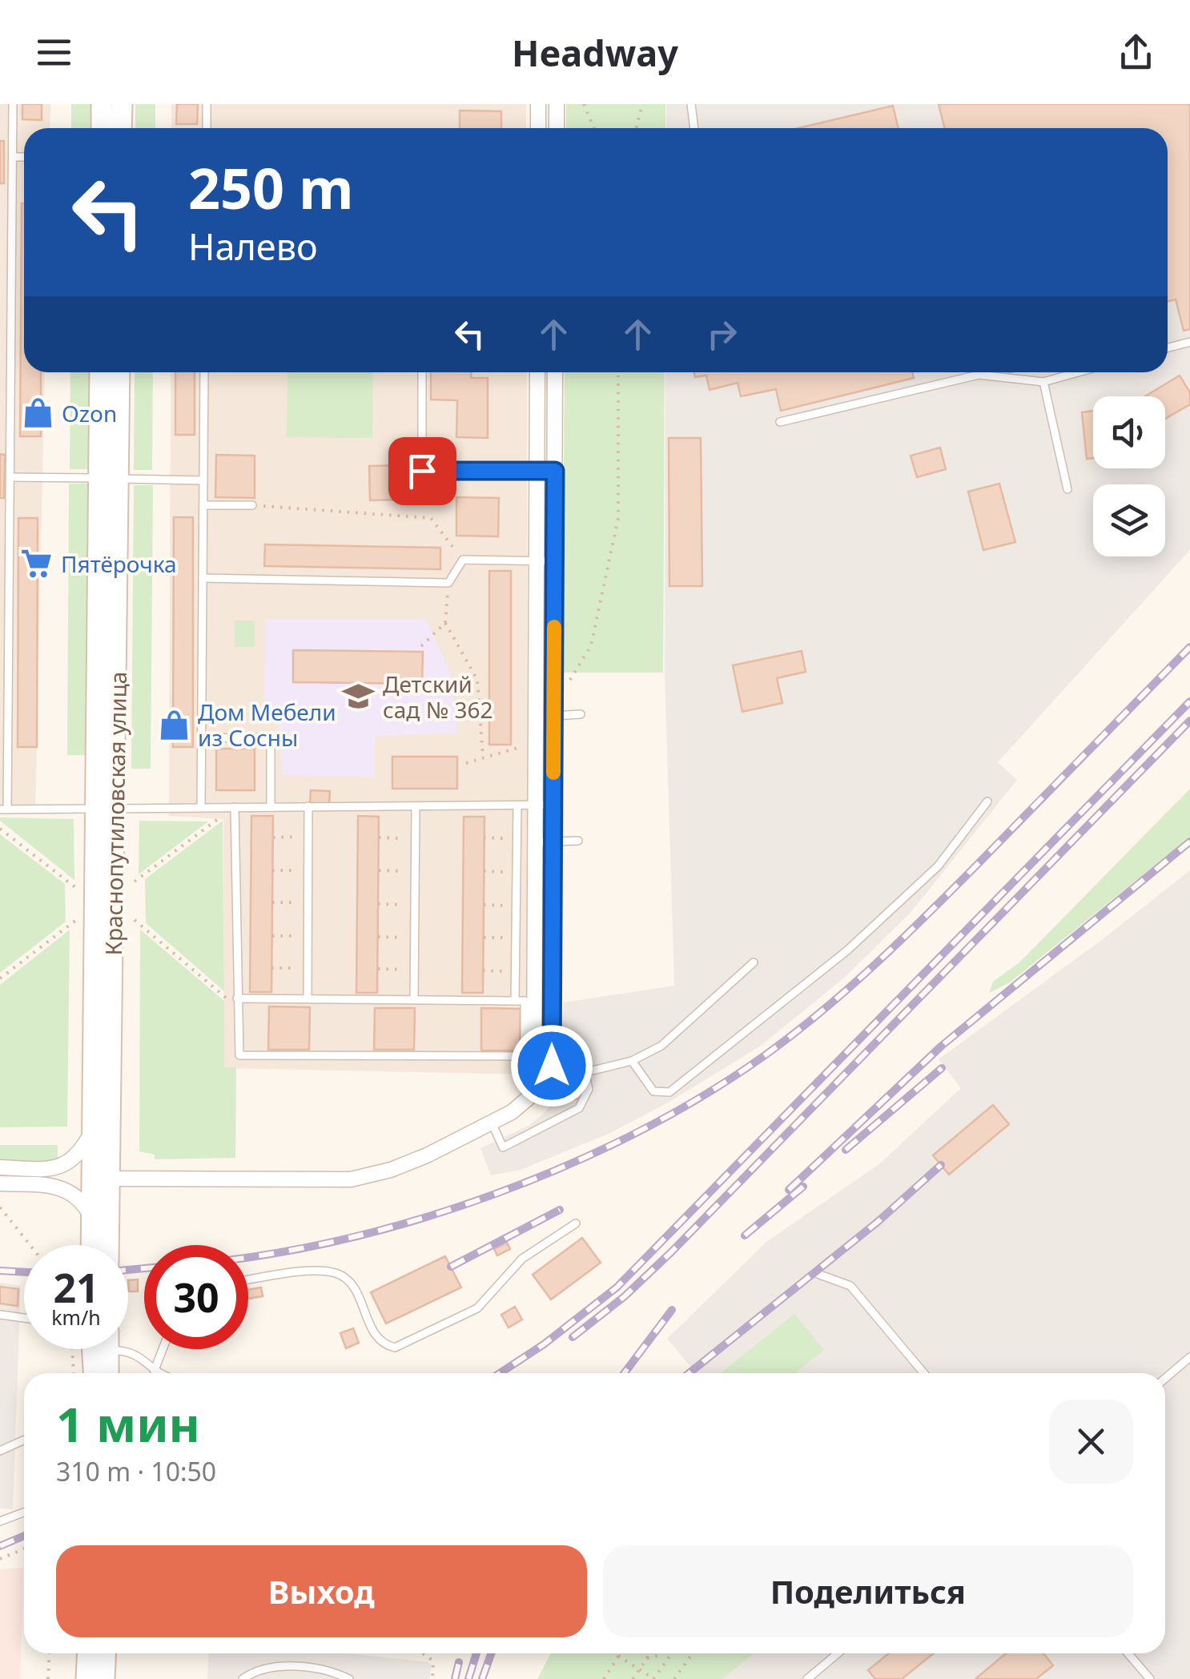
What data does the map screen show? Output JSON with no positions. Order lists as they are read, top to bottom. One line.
{"streets":{"main road":["Краснопутиловская улица"]},"places":{"shop":["Ozon","Дом Мебели из Сосны"],"supermarket":["Пятёрочка"],"school or university":["Детский сад № 362"]},"page":{"header":"Headway","turn":["250 m","Налево"],"speed":"21 km/h","limit":"30","heading":["1 мин","310 m · 10:50"],"buttons":["Выход","Поделиться"]}}
